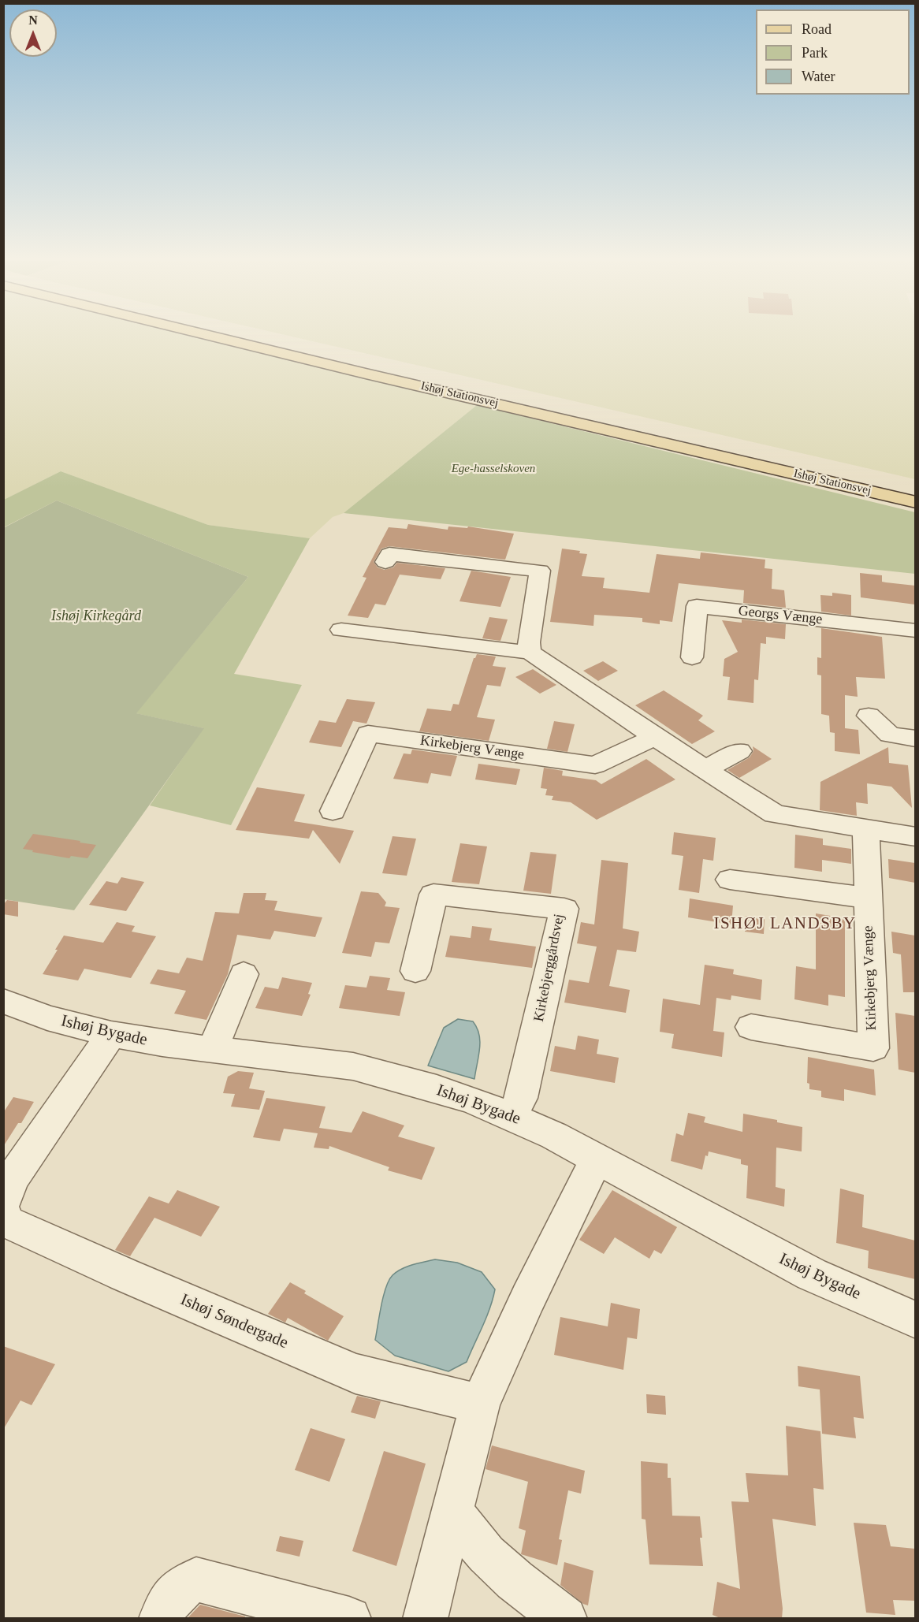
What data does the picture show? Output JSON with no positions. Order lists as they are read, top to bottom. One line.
{"streets":{"main road":["Ishøj Stationsvej"],"street":["Georgs Vænge","Kirkebjerg Vænge","Kirkebjerggårdsvej","Ishøj Bygade","Ishøj Søndergade"]},"crossings":[["Kirkebjerggårdsvej","Ishøj Bygade"]],"districts":["ISHØJ LANDSBY"],"parks":["Ege-hasselskoven","Ishøj Kirkegård"],"legend":["Road","Park","Water"],"north":"top"}
